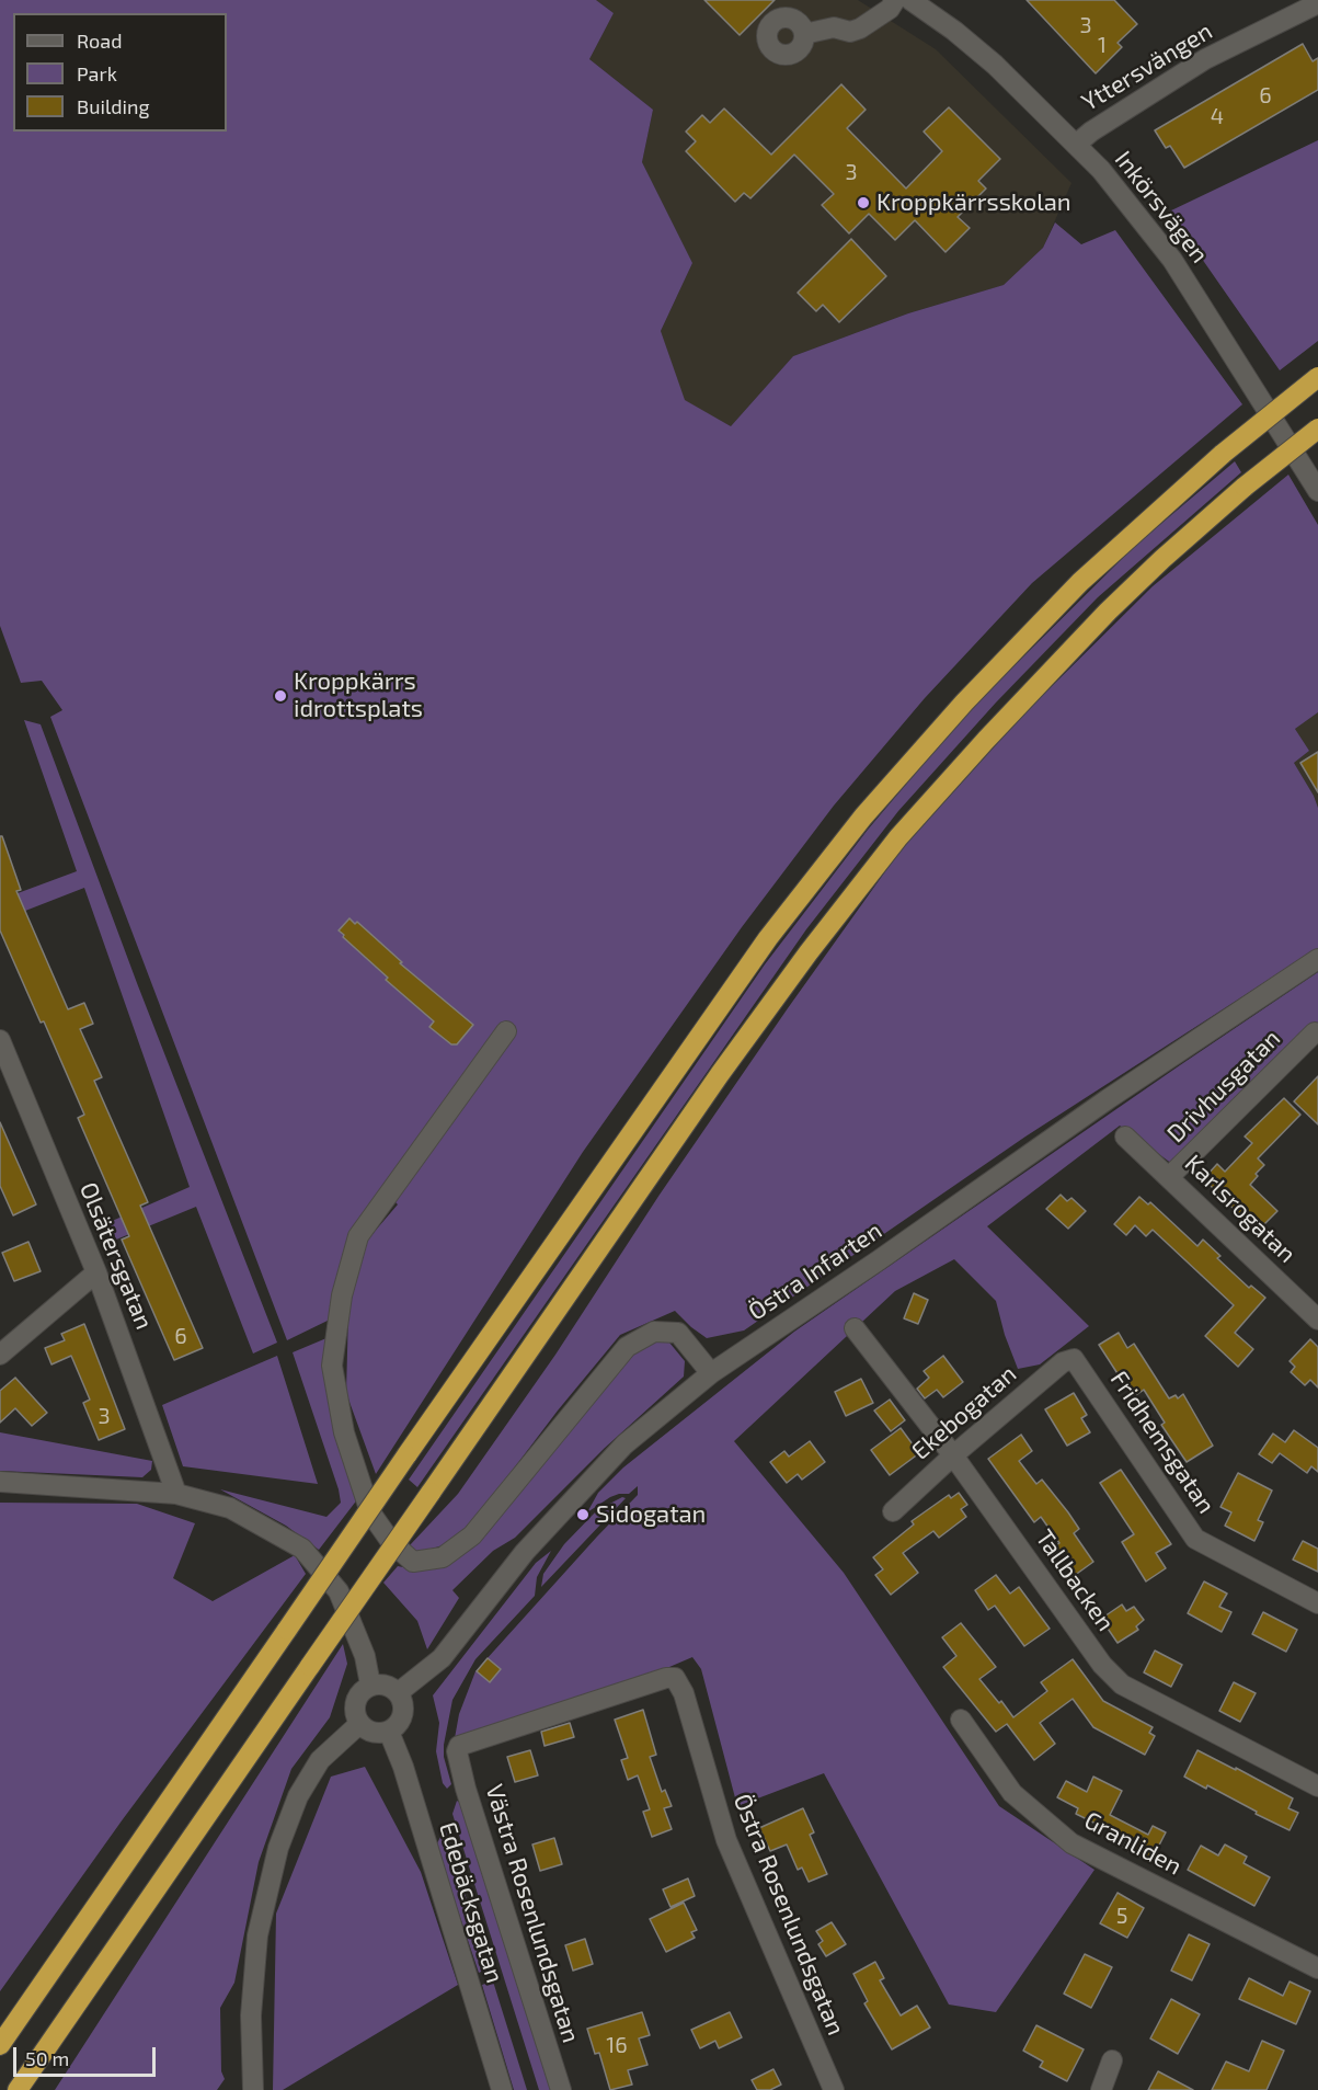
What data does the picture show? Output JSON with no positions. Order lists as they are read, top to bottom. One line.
{"streets":{"street":["Yttersvängen","Inkörsvägen","Drivhusgatan","Karlsrogatan","Olsätersgatan","Östra Infarten","Ekebogatan","Fridhemsgatan","Tallbacken","Granliden","Edebäcksgatan","Västra Rosenlundsgatan","Östra Rosenlundsgatan"]},"crossings":[["Yttersvängen","Inkörsvägen"],["Drivhusgatan","Karlsrogatan"],["Östra Infarten","Edebäcksgatan"],["Ekebogatan","Fridhemsgatan"],["Ekebogatan","Tallbacken"],["Västra Rosenlundsgatan","Östra Rosenlundsgatan"]],"places":["Kroppkärrsskolan","Kroppkärrs idrottsplats","Sidogatan"],"house_numbers":["3","1","6","4","3","6","3","5","16"],"legend":["Road","Park","Building"],"scale_bar":"50 m"}
